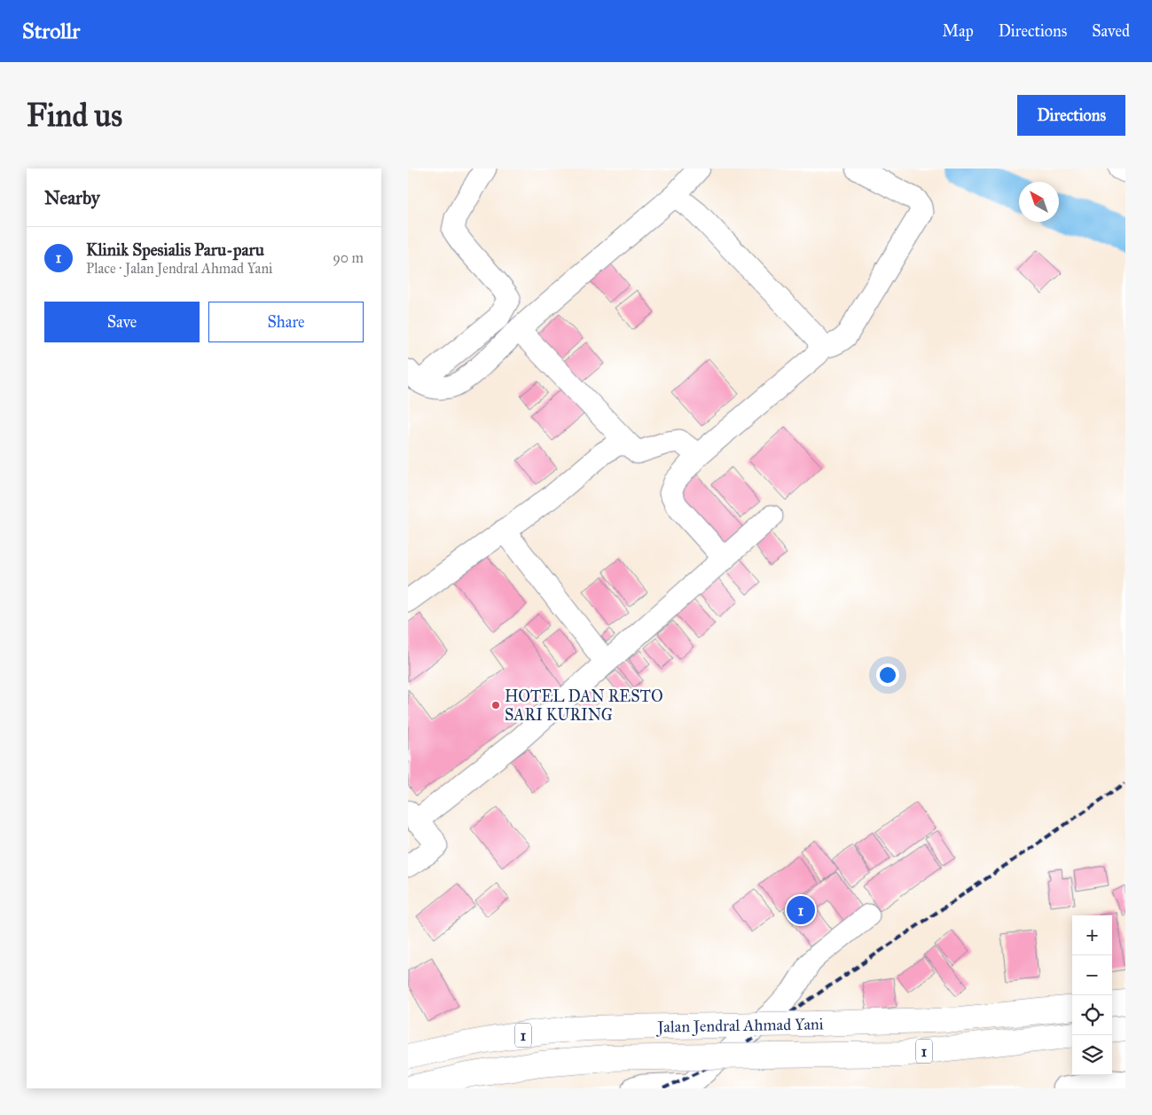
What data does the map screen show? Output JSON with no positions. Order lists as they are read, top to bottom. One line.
{"streets":{"highway":["Jalan Jendral Ahmad Yani","1"]},"places":["HOTEL DAN RESTO SARI KURING"],"north":"top left","page":{"header":"Strollr","nav":["Map","Directions","Saved"],"buttons":["Directions",["Save","Share"]],"title":"Find us","heading":"Nearby","list":[{"mark":"1","name":"Klinik Spesialis Paru-paru","note":"Place · Jalan Jendral Ahmad Yani","value":"90 m"}],"pins":"1","map_buttons":["+","−"]}}
